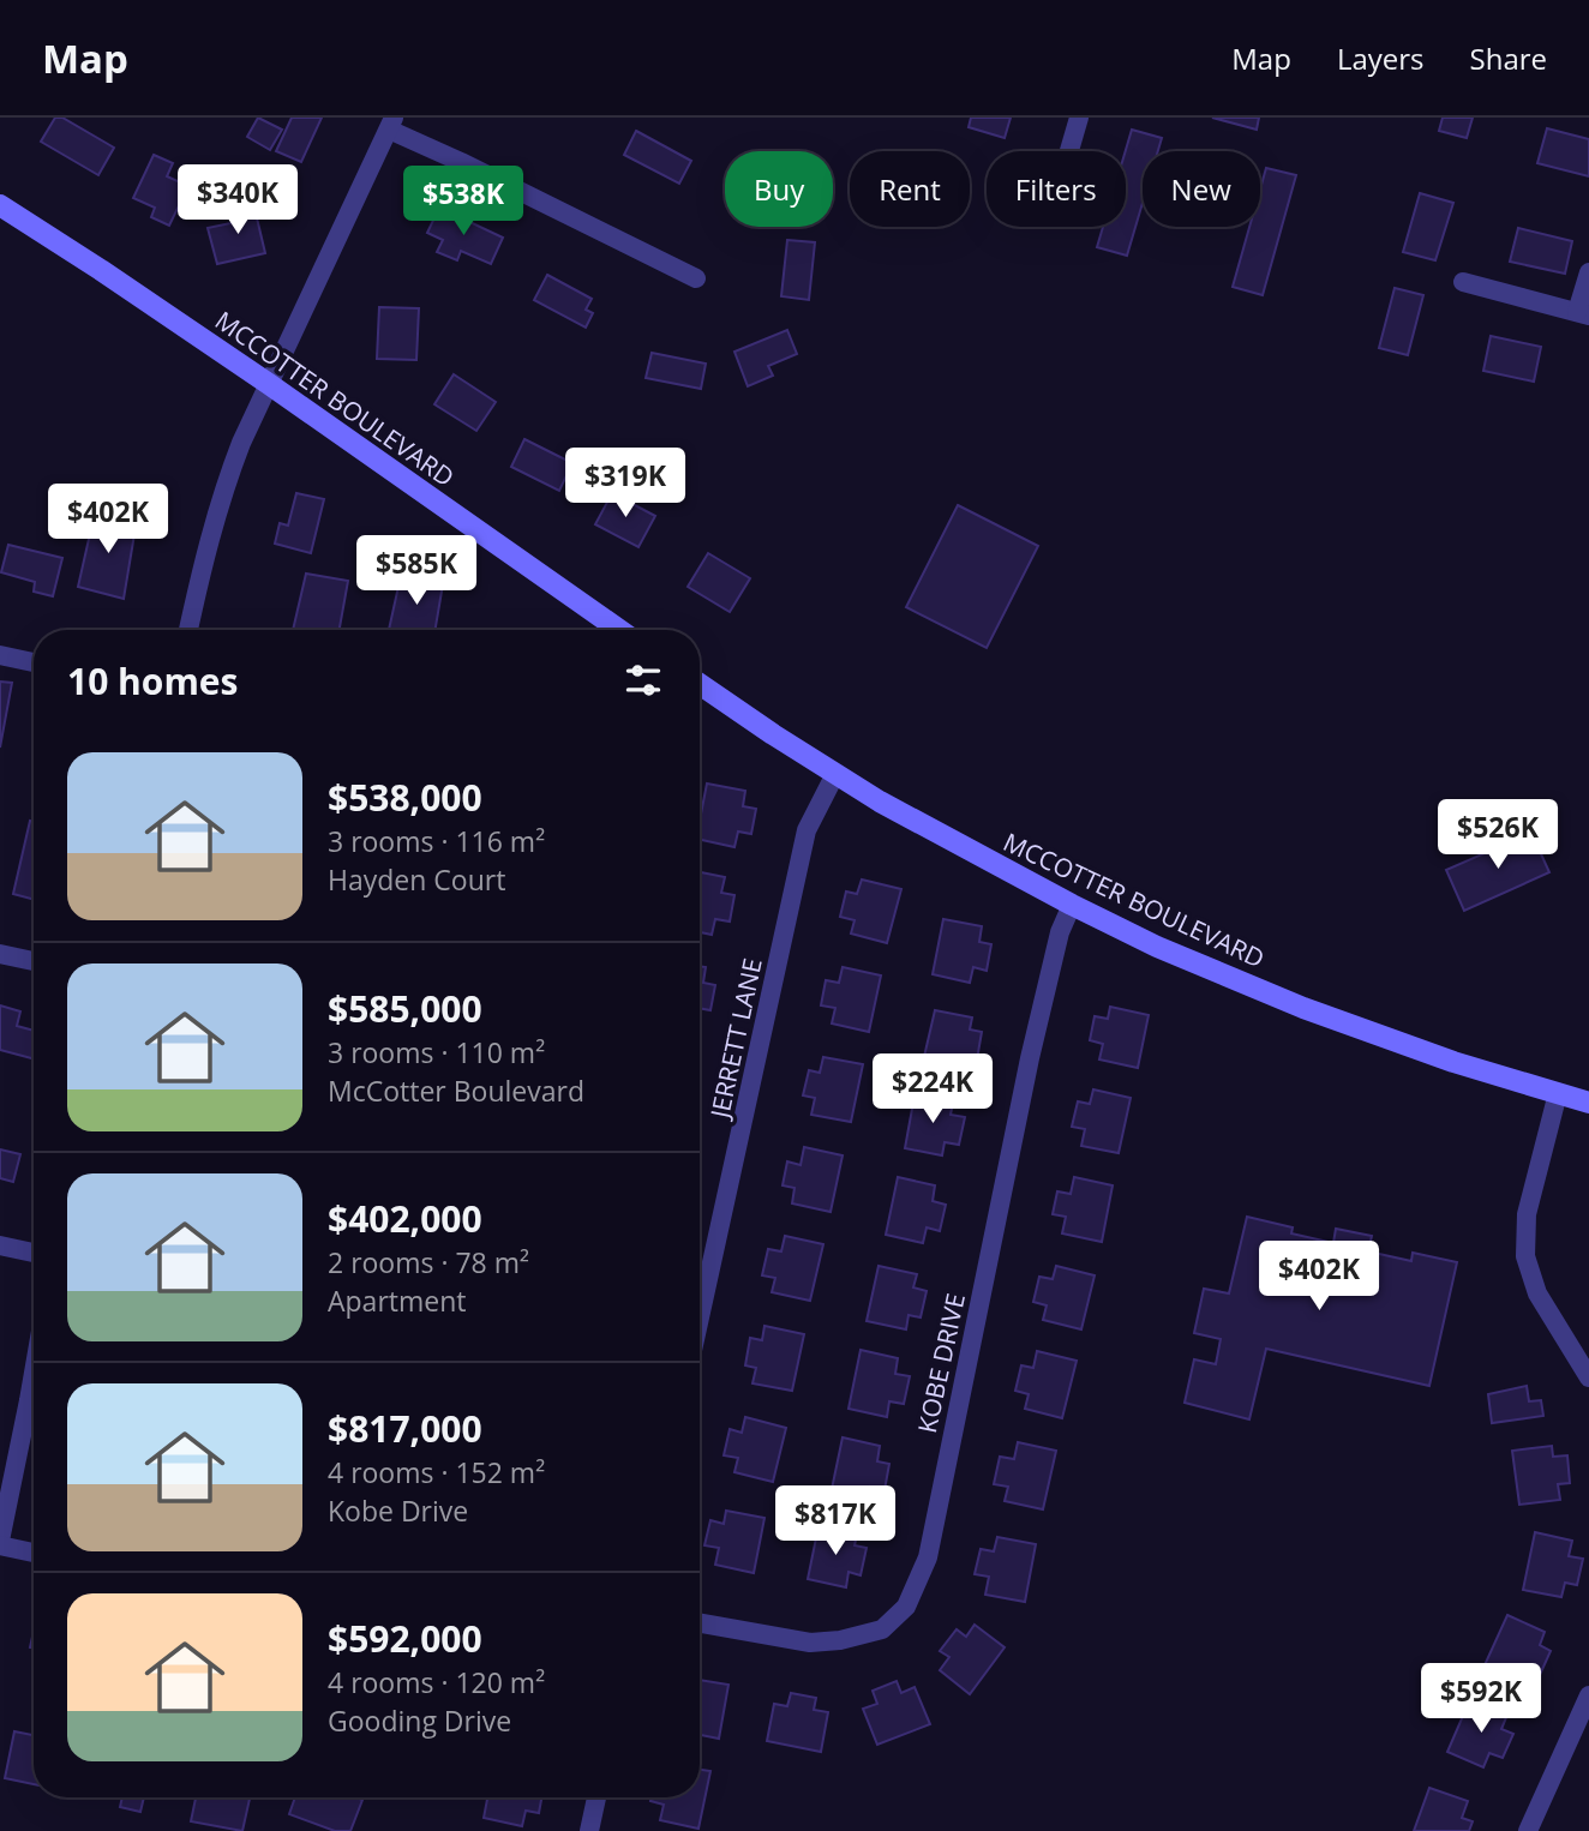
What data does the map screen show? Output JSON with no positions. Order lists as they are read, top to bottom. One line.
{"streets":{"street":["MCCOTTER BOULEVARD","JERRETT LANE","KOBE DRIVE"]},"crossings":[["MCCOTTER BOULEVARD","JERRETT LANE"],["MCCOTTER BOULEVARD","KOBE DRIVE"]],"page":{"header":"Map","nav":["Map","Layers","Share"],"chip":["Buy","Rent","Filters","New"],"price":["$340K","$538K","$319K","$402K","$585K","$526K","$224K","$402K","$817K","$592K"],"heading":"10 homes","list":[{"name":"$538,000","note":"3 rooms · 116 m² · Hayden Court"},{"name":"$585,000","note":"3 rooms · 110 m² · McCotter Boulevard"},{"name":"$402,000","note":"2 rooms · 78 m² · Apartment"},{"name":"$817,000","note":"4 rooms · 152 m² · Kobe Drive"},{"name":"$592,000","note":"4 rooms · 120 m² · Gooding Drive"}]}}
